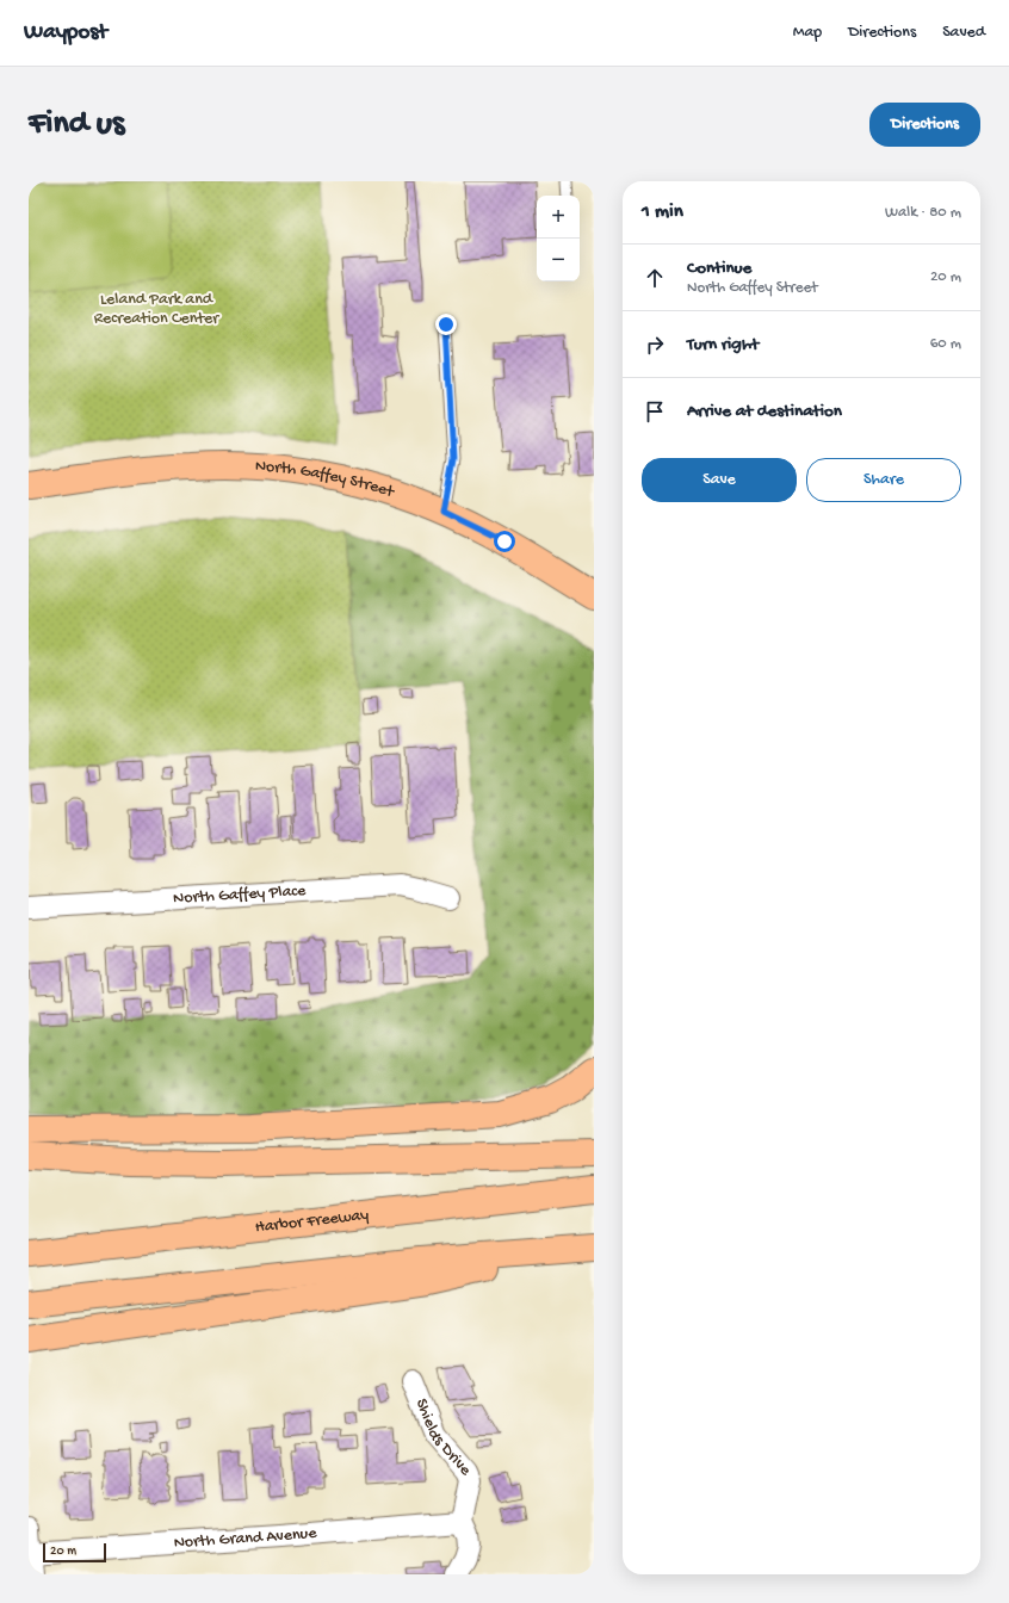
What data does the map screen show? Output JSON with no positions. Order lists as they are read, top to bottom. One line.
{"streets":{"main road":["North Gaffey Street","Harbor Freeway"],"street":["North Gaffey Place","Shields Drive","North Grand Avenue"]},"crossings":[["Shields Drive","North Grand Avenue"]],"parks":["Leland Park and Recreation Center"],"scale_bar":"20 m","page":{"header":"Waypost","nav":["Map","Directions","Saved"],"buttons":["Directions",["Save","Share"]],"title":"Find us","heading":["1 min","Walk · 80 m"],"map_buttons":["+","−"],"list":[["Continue","North Gaffey Street","20 m"],["Turn right","60 m"],"Arrive at destination"],"scale":"20 m"}}
